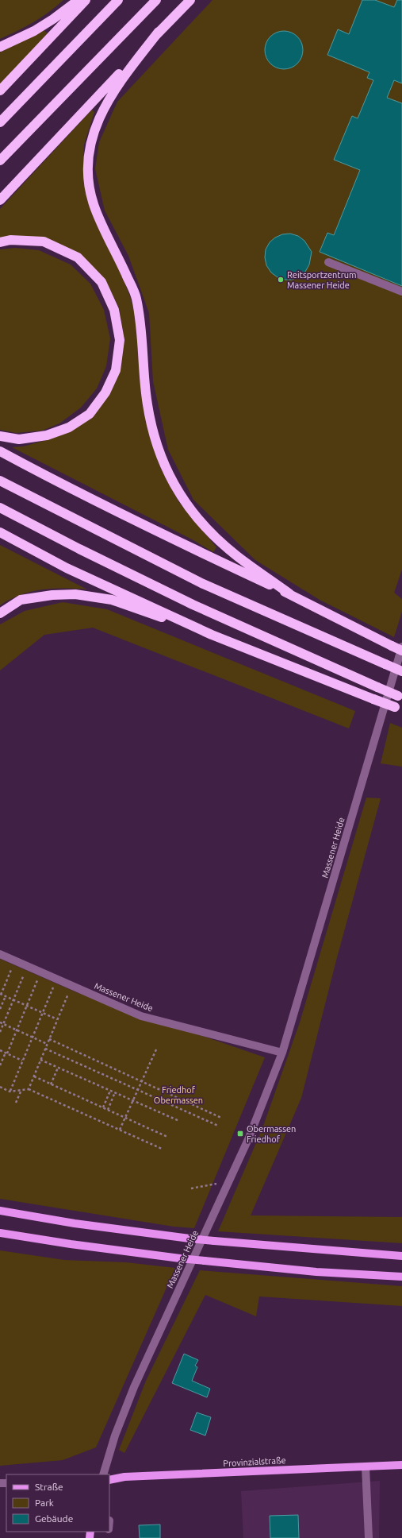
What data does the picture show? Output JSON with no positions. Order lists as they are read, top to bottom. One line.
{"streets":{"main road":["Provinzialstraße"],"street":["Massener Heide"]},"parks":["Friedhof Obermassen"],"places":{"other":["Reitsportzentrum Massener Heide"],"transit":["Obermassen Friedhof"]},"legend":["Straße","Park","Gebäude"]}
